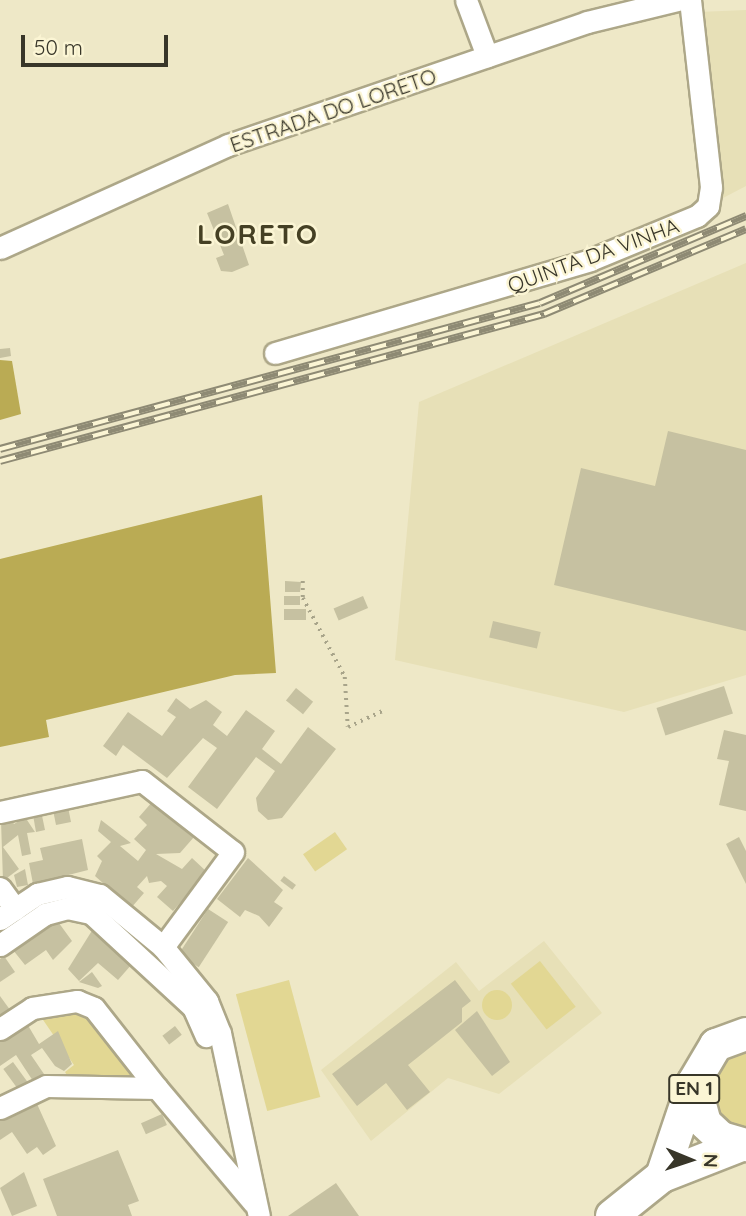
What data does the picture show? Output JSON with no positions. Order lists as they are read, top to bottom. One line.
{"streets":{"main road":["EN 1"],"street":["ESTRADA DO LORETO","QUINTA DA VINHA"]},"districts":["LORETO"],"scale_bar":"50 m","north":"right"}
